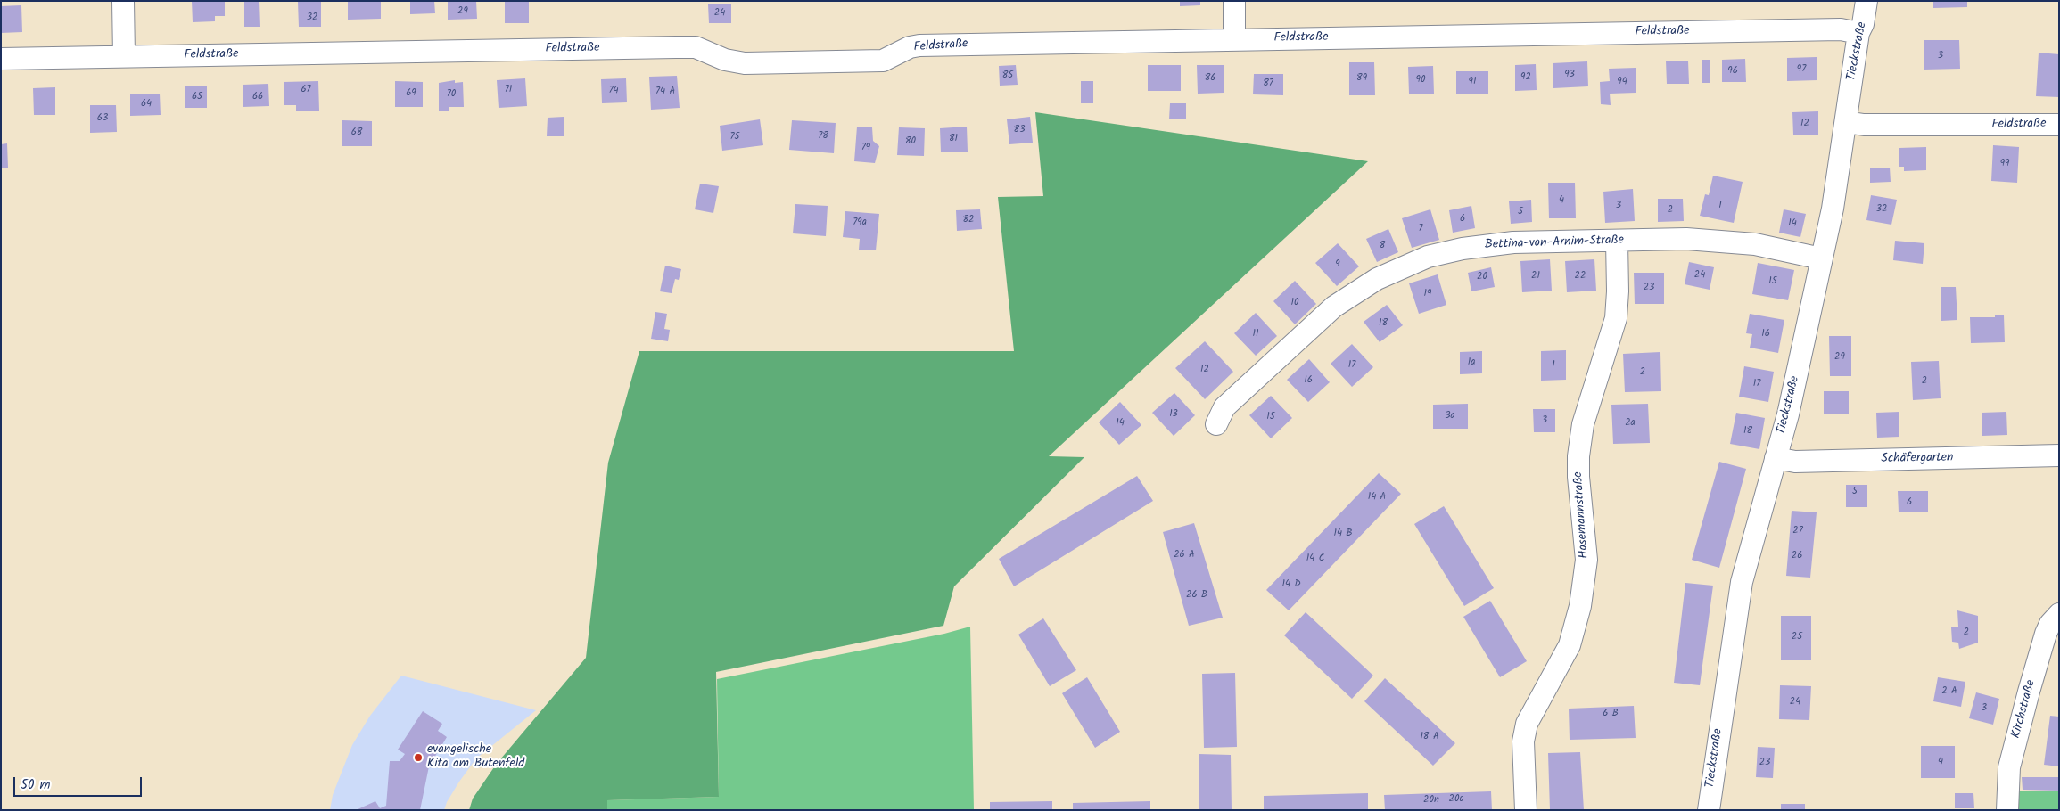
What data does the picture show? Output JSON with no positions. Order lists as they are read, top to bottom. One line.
{"streets":{"street":["Feldstraße","Tieckstraße","Bettina-von-Arnim-Straße","Schäfergarten","Hosemannstraße","Kirchstraße"]},"crossings":[["Feldstraße","Tieckstraße"],["Tieckstraße","Bettina-von-Arnim-Straße"],["Tieckstraße","Schäfergarten"],["Bettina-von-Arnim-Straße","Hosemannstraße"]],"places":["evangelische Kita am Butenfeld"],"house_numbers":["29","24","32","3","97","96","93","85","92","86","89","90","91","94","87","67","71","74","74 A","69","70","65","66","64","63","12","83","68","78","75","81","80","79","99","4","3","1","32","2","5","6","82","79a","14","7","8","9","24","21","22","20","15","23","19","10","18","11","16","29","1a","17","1","12","2","16","2","17","13","3a","15","3","14","2a","18","5","14 A","6","27","14 B","26 A","26","14 C","14 D","26 B","2","25","2 A","24","3","6 B","18 A","4","23","20o","20n"],"scale_bar":"50 m"}
